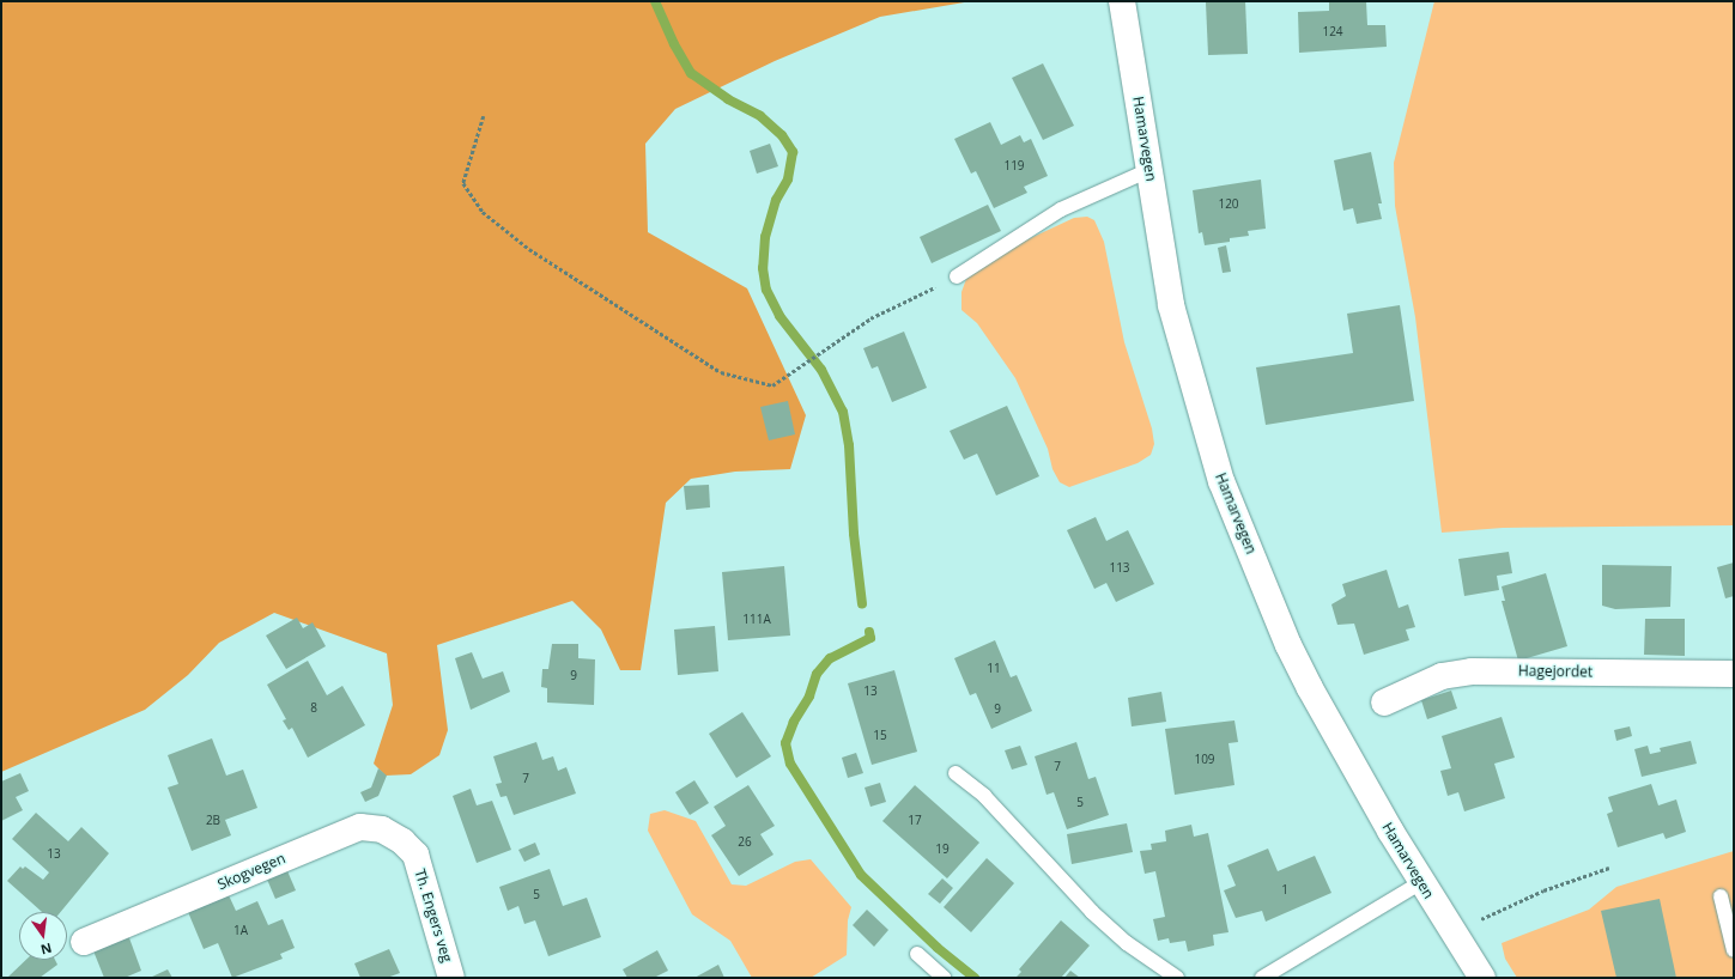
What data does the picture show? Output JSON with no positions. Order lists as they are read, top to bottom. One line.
{"streets":{"main road":["Hamarvegen","Hagejordet","Skogvegen","Th. Engers veg"]},"crossings":[["Skogvegen","Th. Engers veg"]],"house_numbers":["124","119","120","113","111A","11","9","13","8","9","15","109","7","7","5","2B","17","26","19","13","1","5","1A"],"north":"bottom"}
